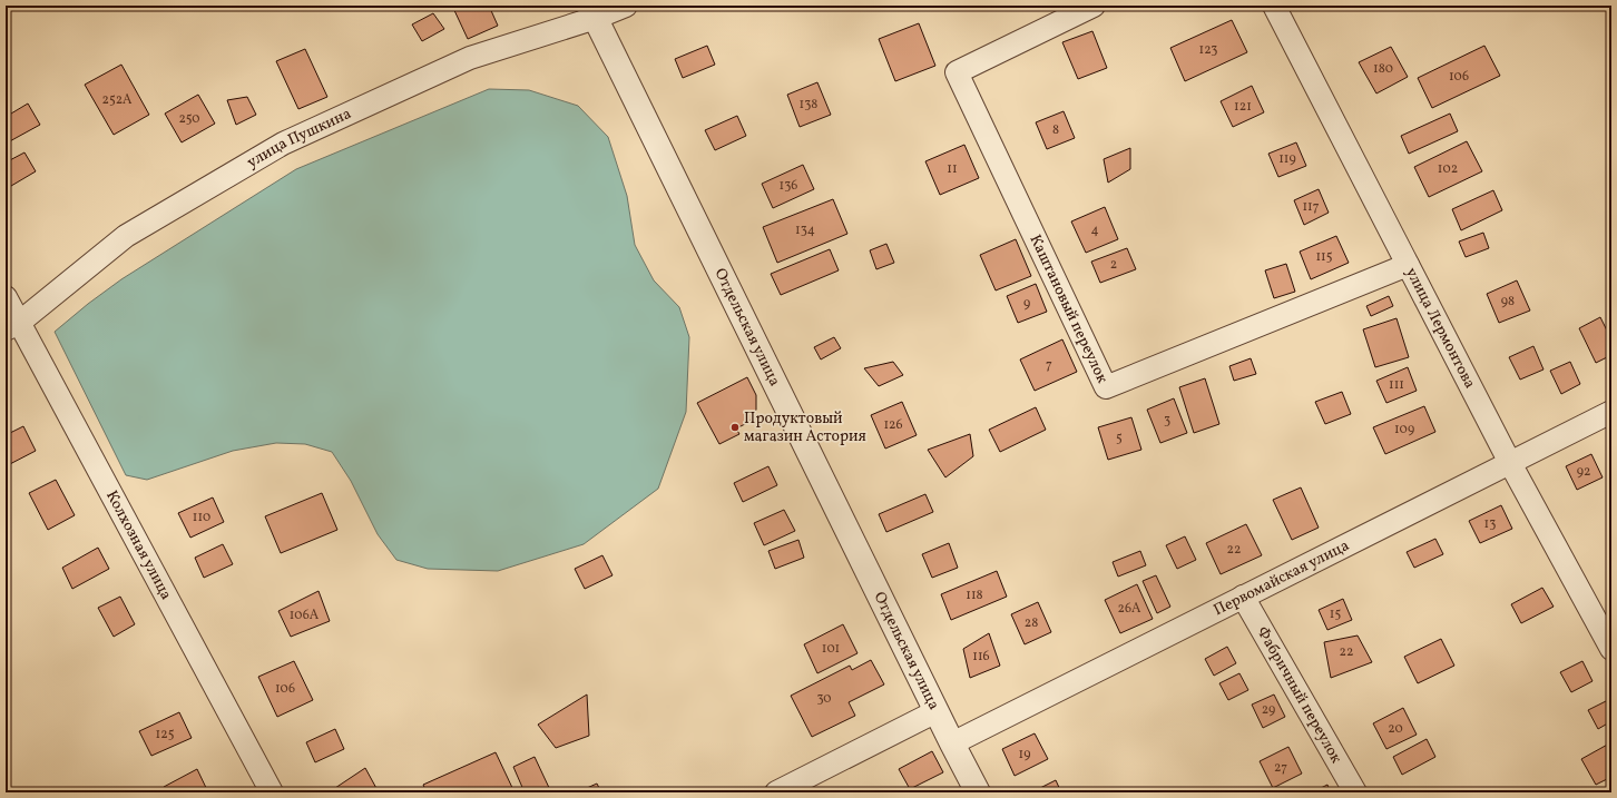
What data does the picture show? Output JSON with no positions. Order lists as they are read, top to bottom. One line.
{"streets":{"street":["улица Пушкина","Каштановый переулок","Отдельская улица","улица Лермонтова","Колхозная улица","Первомайская улица","Фабричный переулок"]},"crossings":[["улица Пушкина","Отдельская улица"],["улица Пушкина","Колхозная улица"],["Каштановый переулок","улица Лермонтова"],["Отдельская улица","Первомайская улица"],["улица Лермонтова","Первомайская улица"],["Первомайская улица","Фабричный переулок"]],"places":["Продуктовый магазин Астория"],"house_numbers":["123","180","106","252А","138","121","250","8","119","11","102","136","117","134","4","115","2","98","9","7","111","3","126","109","5","92","110","13","22","118","26А","15","106А","28","101","22","116","106","30","29","20","125","19","27"]}
